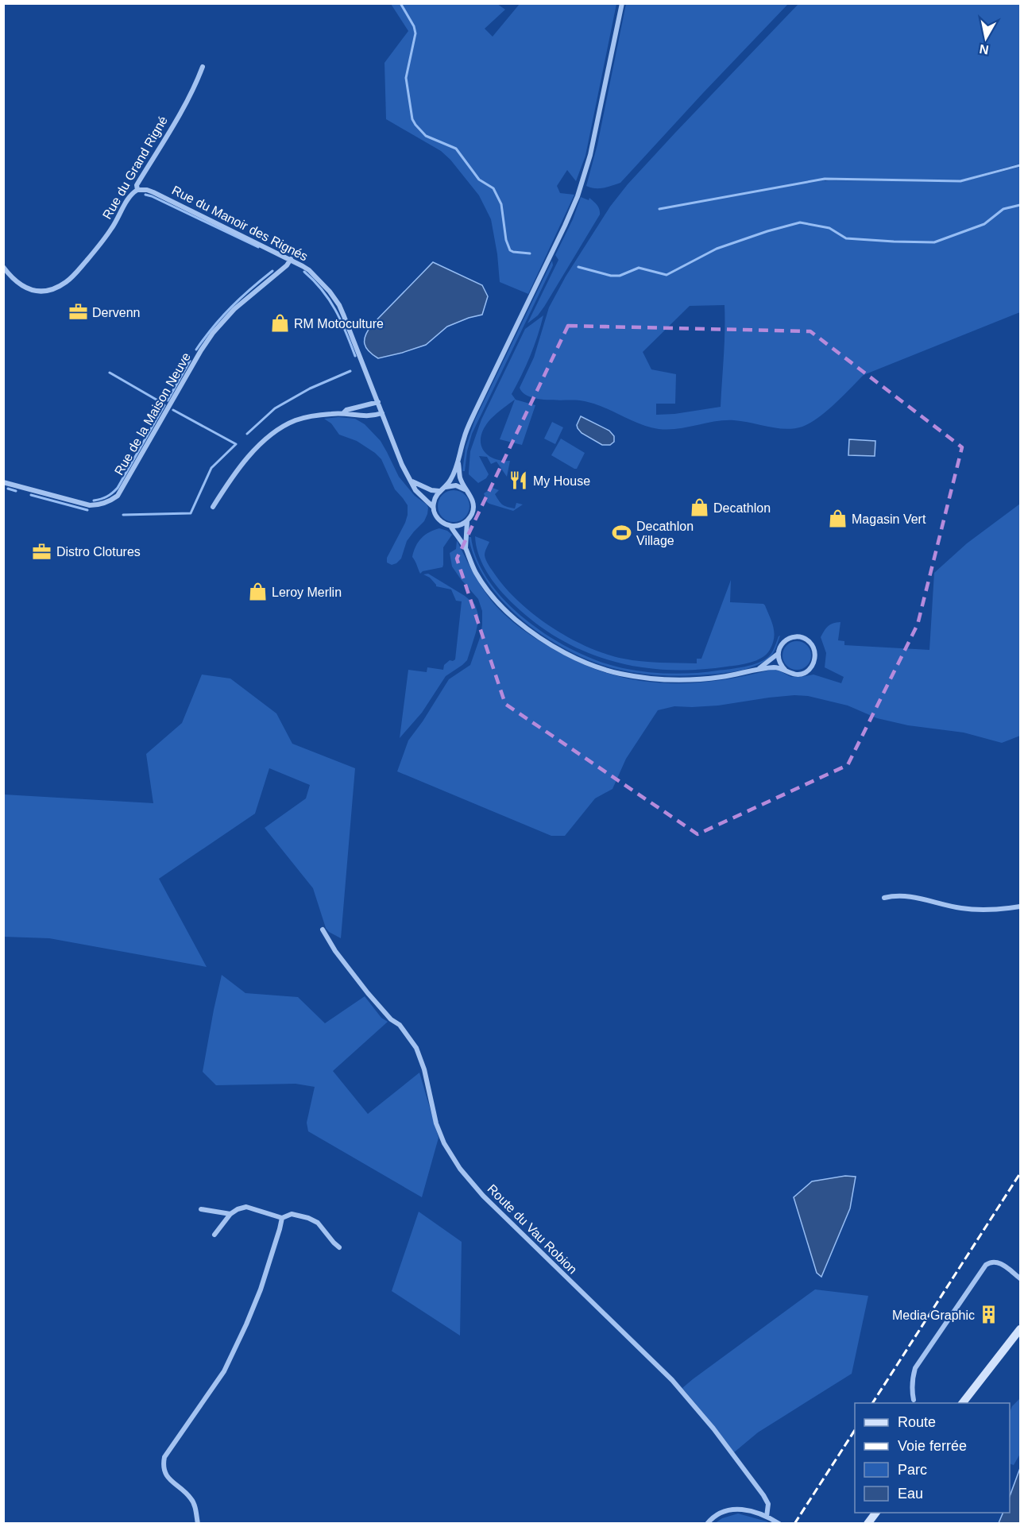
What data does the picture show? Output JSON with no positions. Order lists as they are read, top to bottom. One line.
{"streets":{"street":["Rue du Grand Rigné","Rue du Manoir des Rignés","Rue de la Maison Neuve","Route du Vau Robion"]},"crossings":[["Rue du Grand Rigné","Rue du Manoir des Rignés"],["Rue du Manoir des Rignés","Rue de la Maison Neuve"]],"places":{"office":["Dervenn","Distro Clotures"],"shop":["RM Motoculture","Decathlon","Magasin Vert","Leroy Merlin"],"restaurant":["My House"],"sports":["Decathlon Village"],"building":["Media Graphic"]},"legend":["Route","Voie ferrée","Parc","Eau"],"north":"bottom"}
